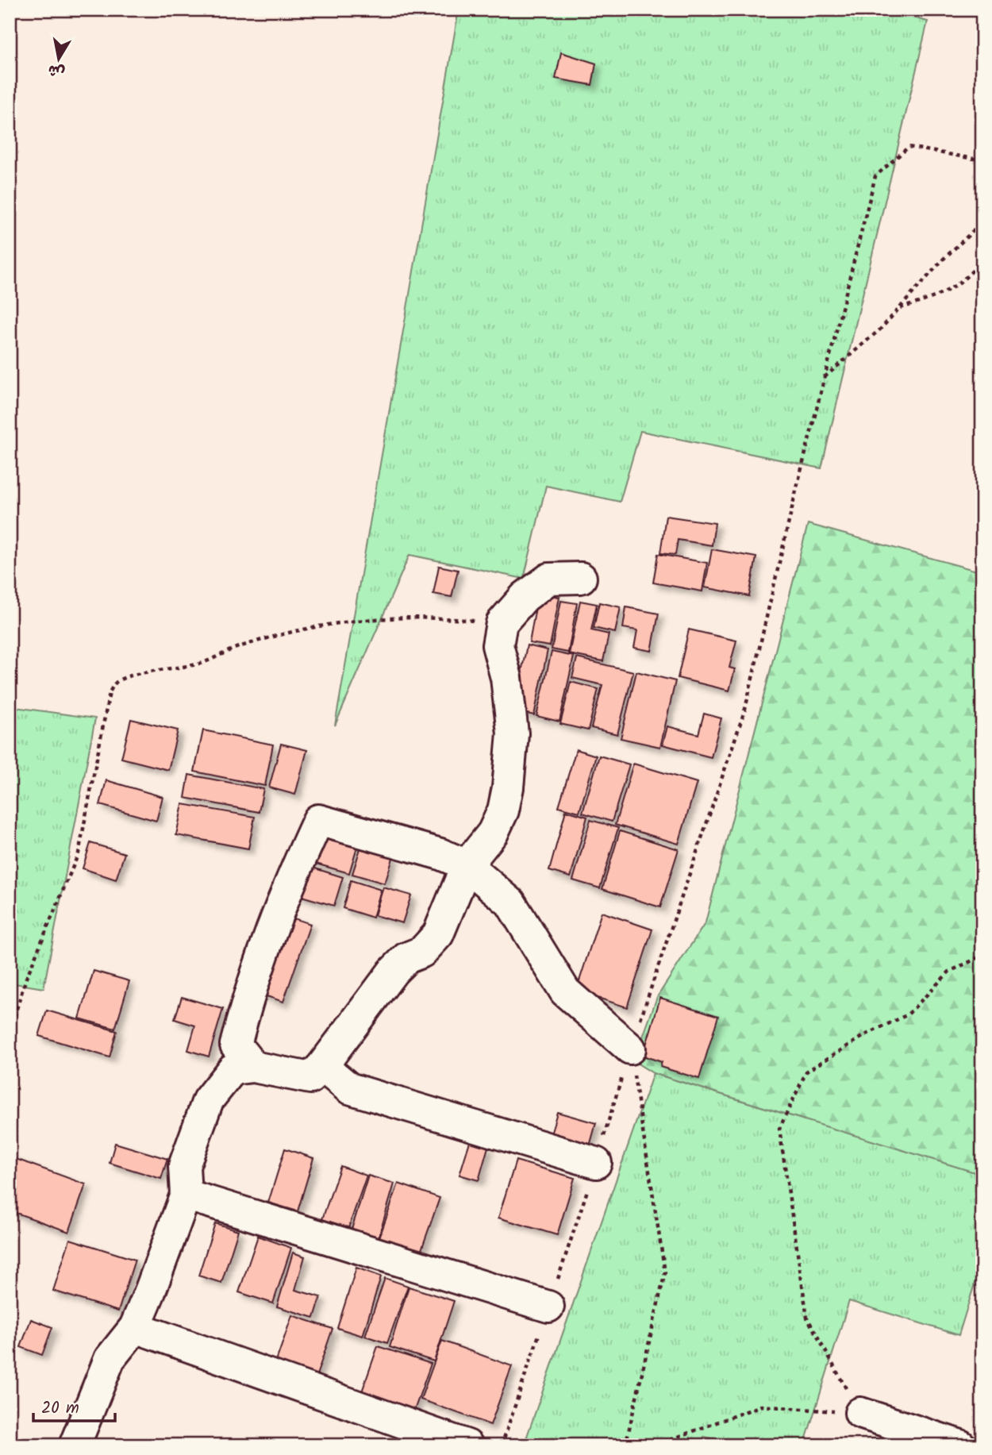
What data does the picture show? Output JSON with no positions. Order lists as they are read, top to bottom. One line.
{"scale_bar":"20 m","north":"bottom"}
